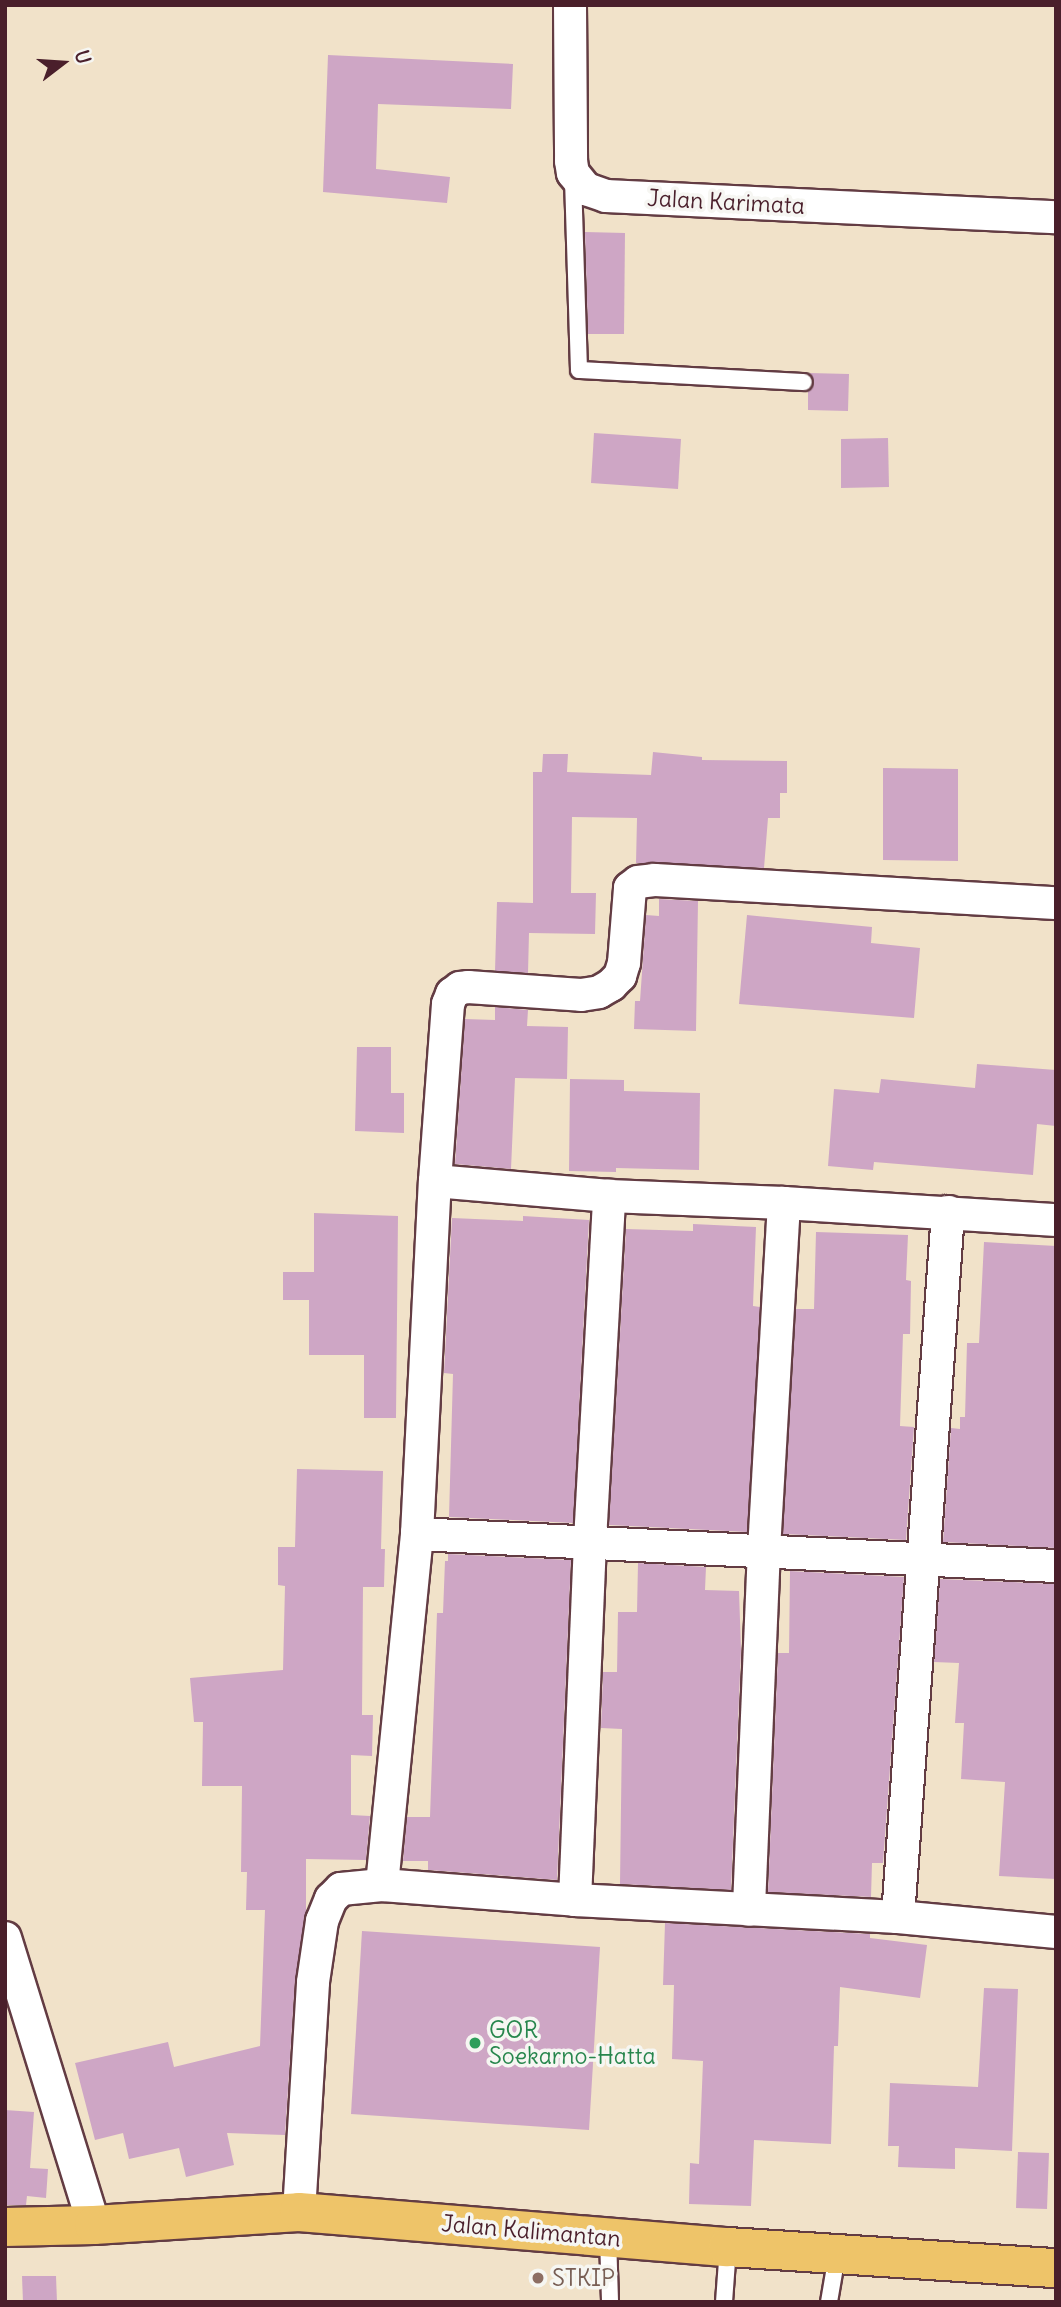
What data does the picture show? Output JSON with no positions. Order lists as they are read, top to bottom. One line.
{"streets":{"highway":["Jalan Kalimantan"],"street":["Jalan Karimata"]},"places":["GOR Soekarno-Hatta","STKIP"],"north":"right"}
